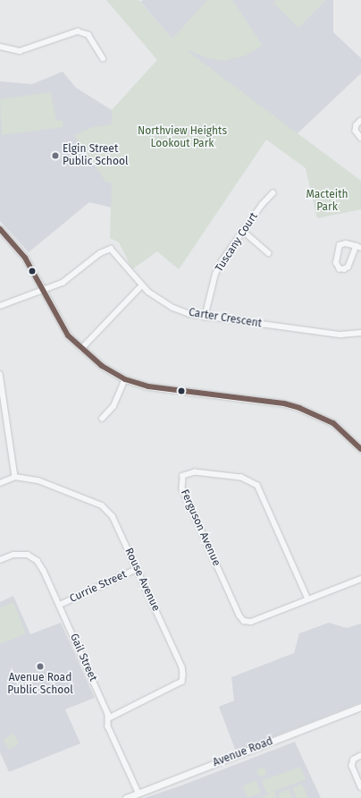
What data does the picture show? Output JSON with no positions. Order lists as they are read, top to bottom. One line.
{"streets":{"street":["Tuscany Court","Carter Crescent","Ferguson Avenue","Rouse Avenue","Currie Street","Gail Street","Avenue Road"]},"crossings":[["Tuscany Court","Carter Crescent"],["Rouse Avenue","Currie Street"],["Rouse Avenue","Gail Street"],["Currie Street","Gail Street"],["Gail Street","Avenue Road"]],"parks":["Northview Heights Lookout Park","Macteith Park"],"places":["Elgin Street Public School","Avenue Road Public School"]}
